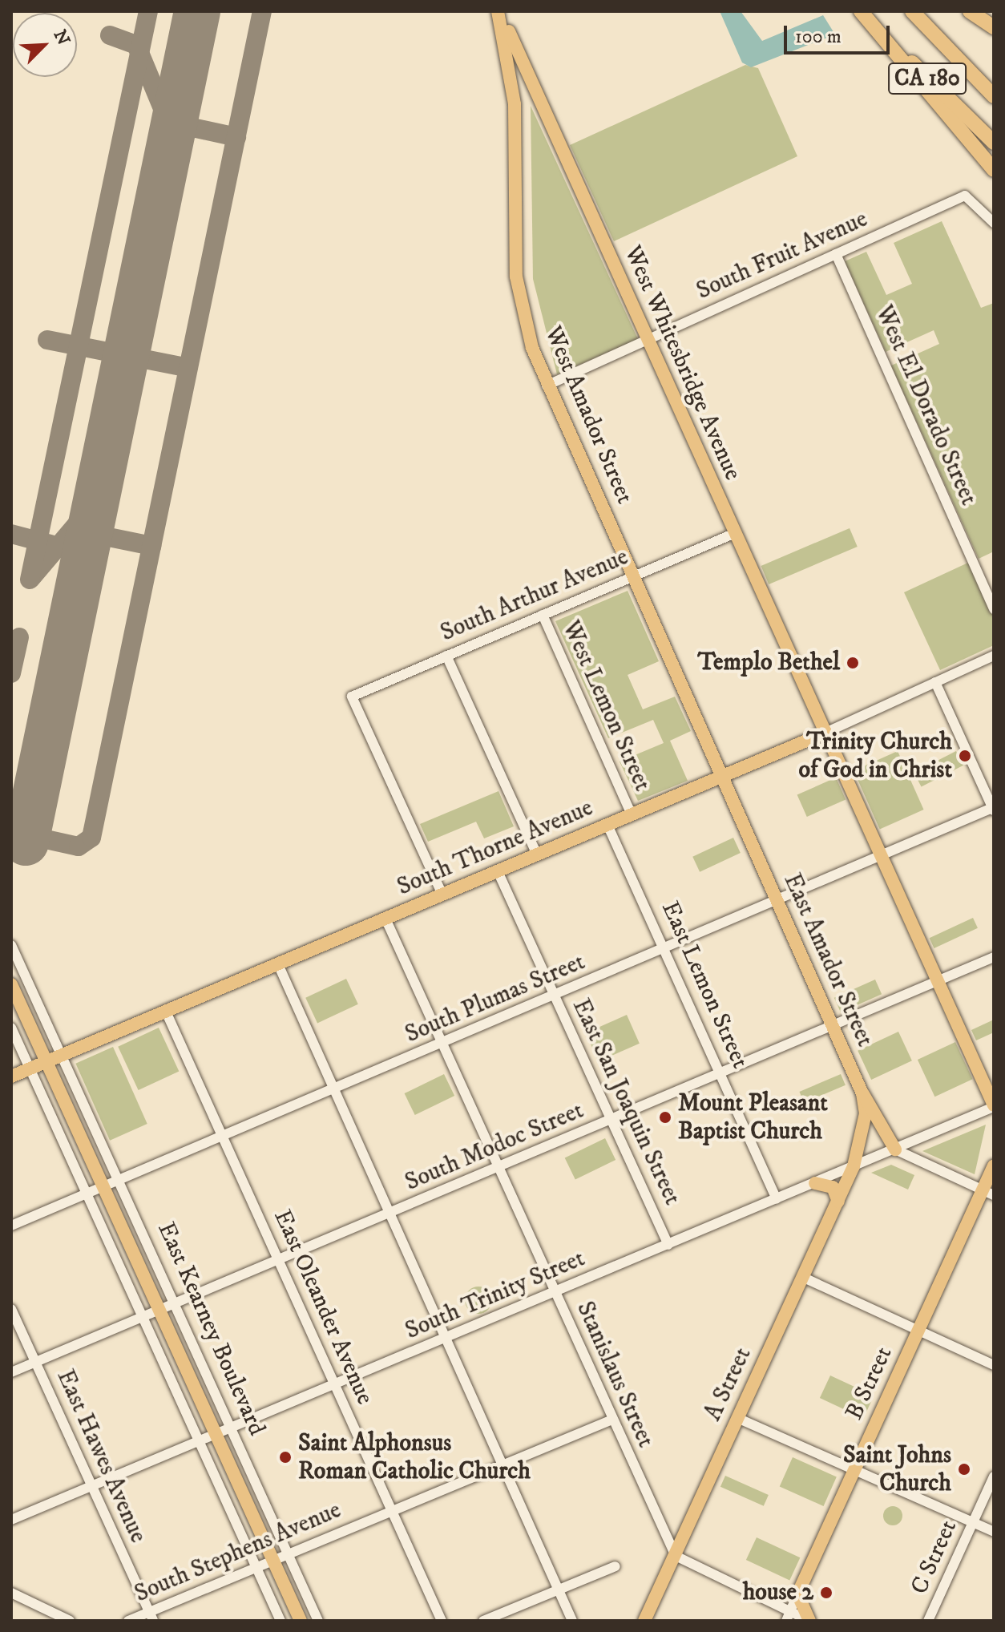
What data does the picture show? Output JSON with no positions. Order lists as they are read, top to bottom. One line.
{"streets":{"highway":["CA 180"],"main road":["West Whitesbridge Avenue","West Amador Street","South Thorne Avenue","East Amador Street","East Kearney Boulevard","B Street","A Street"],"street":["South Fruit Avenue","West El Dorado Street","South Arthur Avenue","West Lemon Street","East Lemon Street","South Plumas Street","East San Joaquin Street","South Modoc Street","South Trinity Street","East Oleander Avenue","Stanislaus Street","East Hawes Avenue","South Stephens Avenue","C Street"]},"crossings":[["South Fruit Avenue","West Whitesbridge Avenue"],["South Fruit Avenue","West El Dorado Street"],["South Fruit Avenue","West Amador Street"],["West Whitesbridge Avenue","West Amador Street"],["West Whitesbridge Avenue","South Arthur Avenue"],["West Whitesbridge Avenue","South Thorne Avenue"],["West Whitesbridge Avenue","South Plumas Street"],["West Whitesbridge Avenue","South Modoc Street"],["West Whitesbridge Avenue","South Trinity Street"],["West Amador Street","South Arthur Avenue"],["West Amador Street","South Thorne Avenue"],["West Amador Street","East Amador Street"],["South Arthur Avenue","West Lemon Street"],["South Arthur Avenue","South Thorne Avenue"],["West Lemon Street","South Thorne Avenue"],["South Thorne Avenue","East Amador Street"],["South Thorne Avenue","East Lemon Street"],["South Thorne Avenue","East San Joaquin Street"],["South Thorne Avenue","East Oleander Avenue"],["South Thorne Avenue","East Kearney Boulevard"],["South Thorne Avenue","Stanislaus Street"],["East Amador Street","South Plumas Street"],["East Amador Street","South Modoc Street"],["East Amador Street","South Trinity Street"],["East Amador Street","A Street"],["East Lemon Street","South Plumas Street"],["East Lemon Street","South Modoc Street"],["East Lemon Street","South Trinity Street"],["South Plumas Street","East San Joaquin Street"],["South Plumas Street","East Oleander Avenue"],["South Plumas Street","East Kearney Boulevard"],["South Plumas Street","Stanislaus Street"],["East San Joaquin Street","South Modoc Street"],["East San Joaquin Street","South Trinity Street"],["South Modoc Street","East Oleander Avenue"],["South Modoc Street","East Kearney Boulevard"],["South Modoc Street","Stanislaus Street"],["South Modoc Street","East Hawes Avenue"],["South Trinity Street","East Oleander Avenue"],["South Trinity Street","East Kearney Boulevard"],["South Trinity Street","Stanislaus Street"],["South Trinity Street","A Street"],["South Trinity Street","East Hawes Avenue"],["East Oleander Avenue","South Stephens Avenue"],["East Kearney Boulevard","South Stephens Avenue"],["Stanislaus Street","A Street"],["Stanislaus Street","South Stephens Avenue"],["East Hawes Avenue","South Stephens Avenue"]],"places":["Templo Bethel","Trinity Church of God in Christ","Mount Pleasant Baptist Church","Saint Alphonsus Roman Catholic Church","Saint Johns Church","house 2"],"scale_bar":"100 m","north":"top right"}
